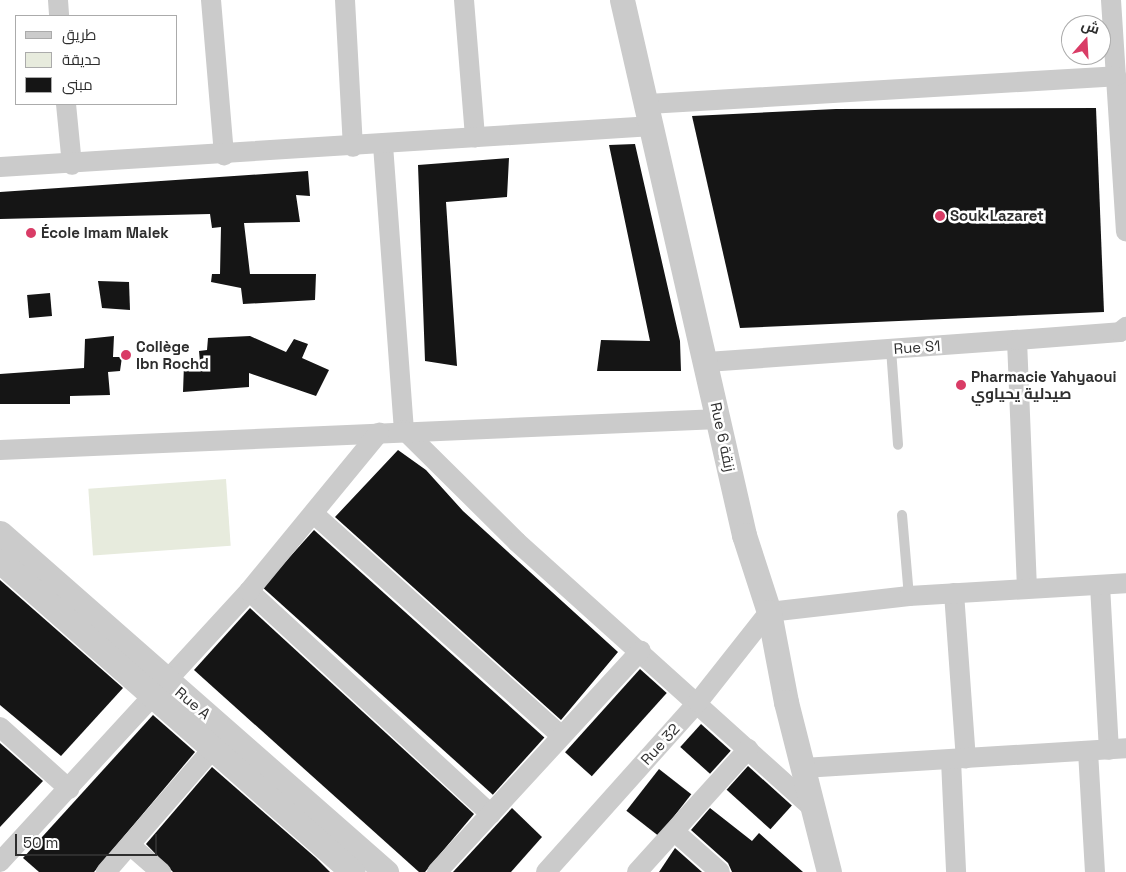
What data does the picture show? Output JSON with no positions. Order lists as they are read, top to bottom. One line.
{"streets":{"street":["Rue S1","Rue 6 زنقة","Rue A","Rue 32"]},"crossings":[["Rue S1","Rue 6 زنقة"],["Rue 6 زنقة","Rue 32"]],"places":["Souk Lazaret","École Imam Malek","Collège Ibn Rochd","Pharmacie Yahyaoui صيدلية يحياوي"],"legend":["طريق","حديقة","مبنى"],"scale_bar":"50 m","north":"top"}
